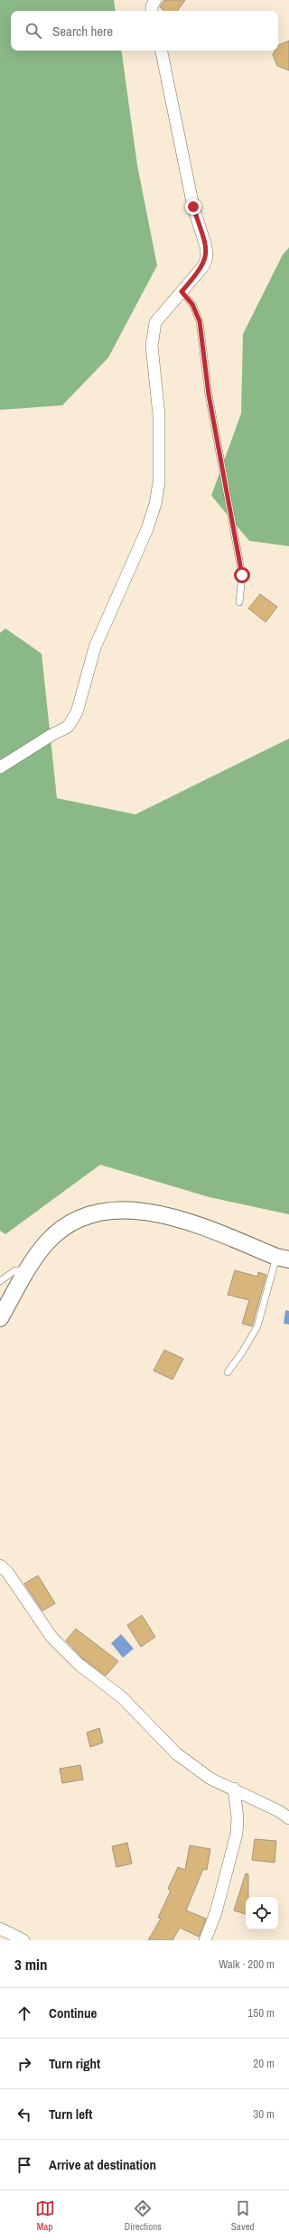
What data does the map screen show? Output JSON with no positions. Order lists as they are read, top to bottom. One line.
{"page":{"search":"Search here","heading":["3 min","Walk · 200 m"],"list":[["Continue","150 m"],["Turn right","20 m"],["Turn left","30 m"],"Arrive at destination"],"nav":["Map","Directions","Saved"]}}
